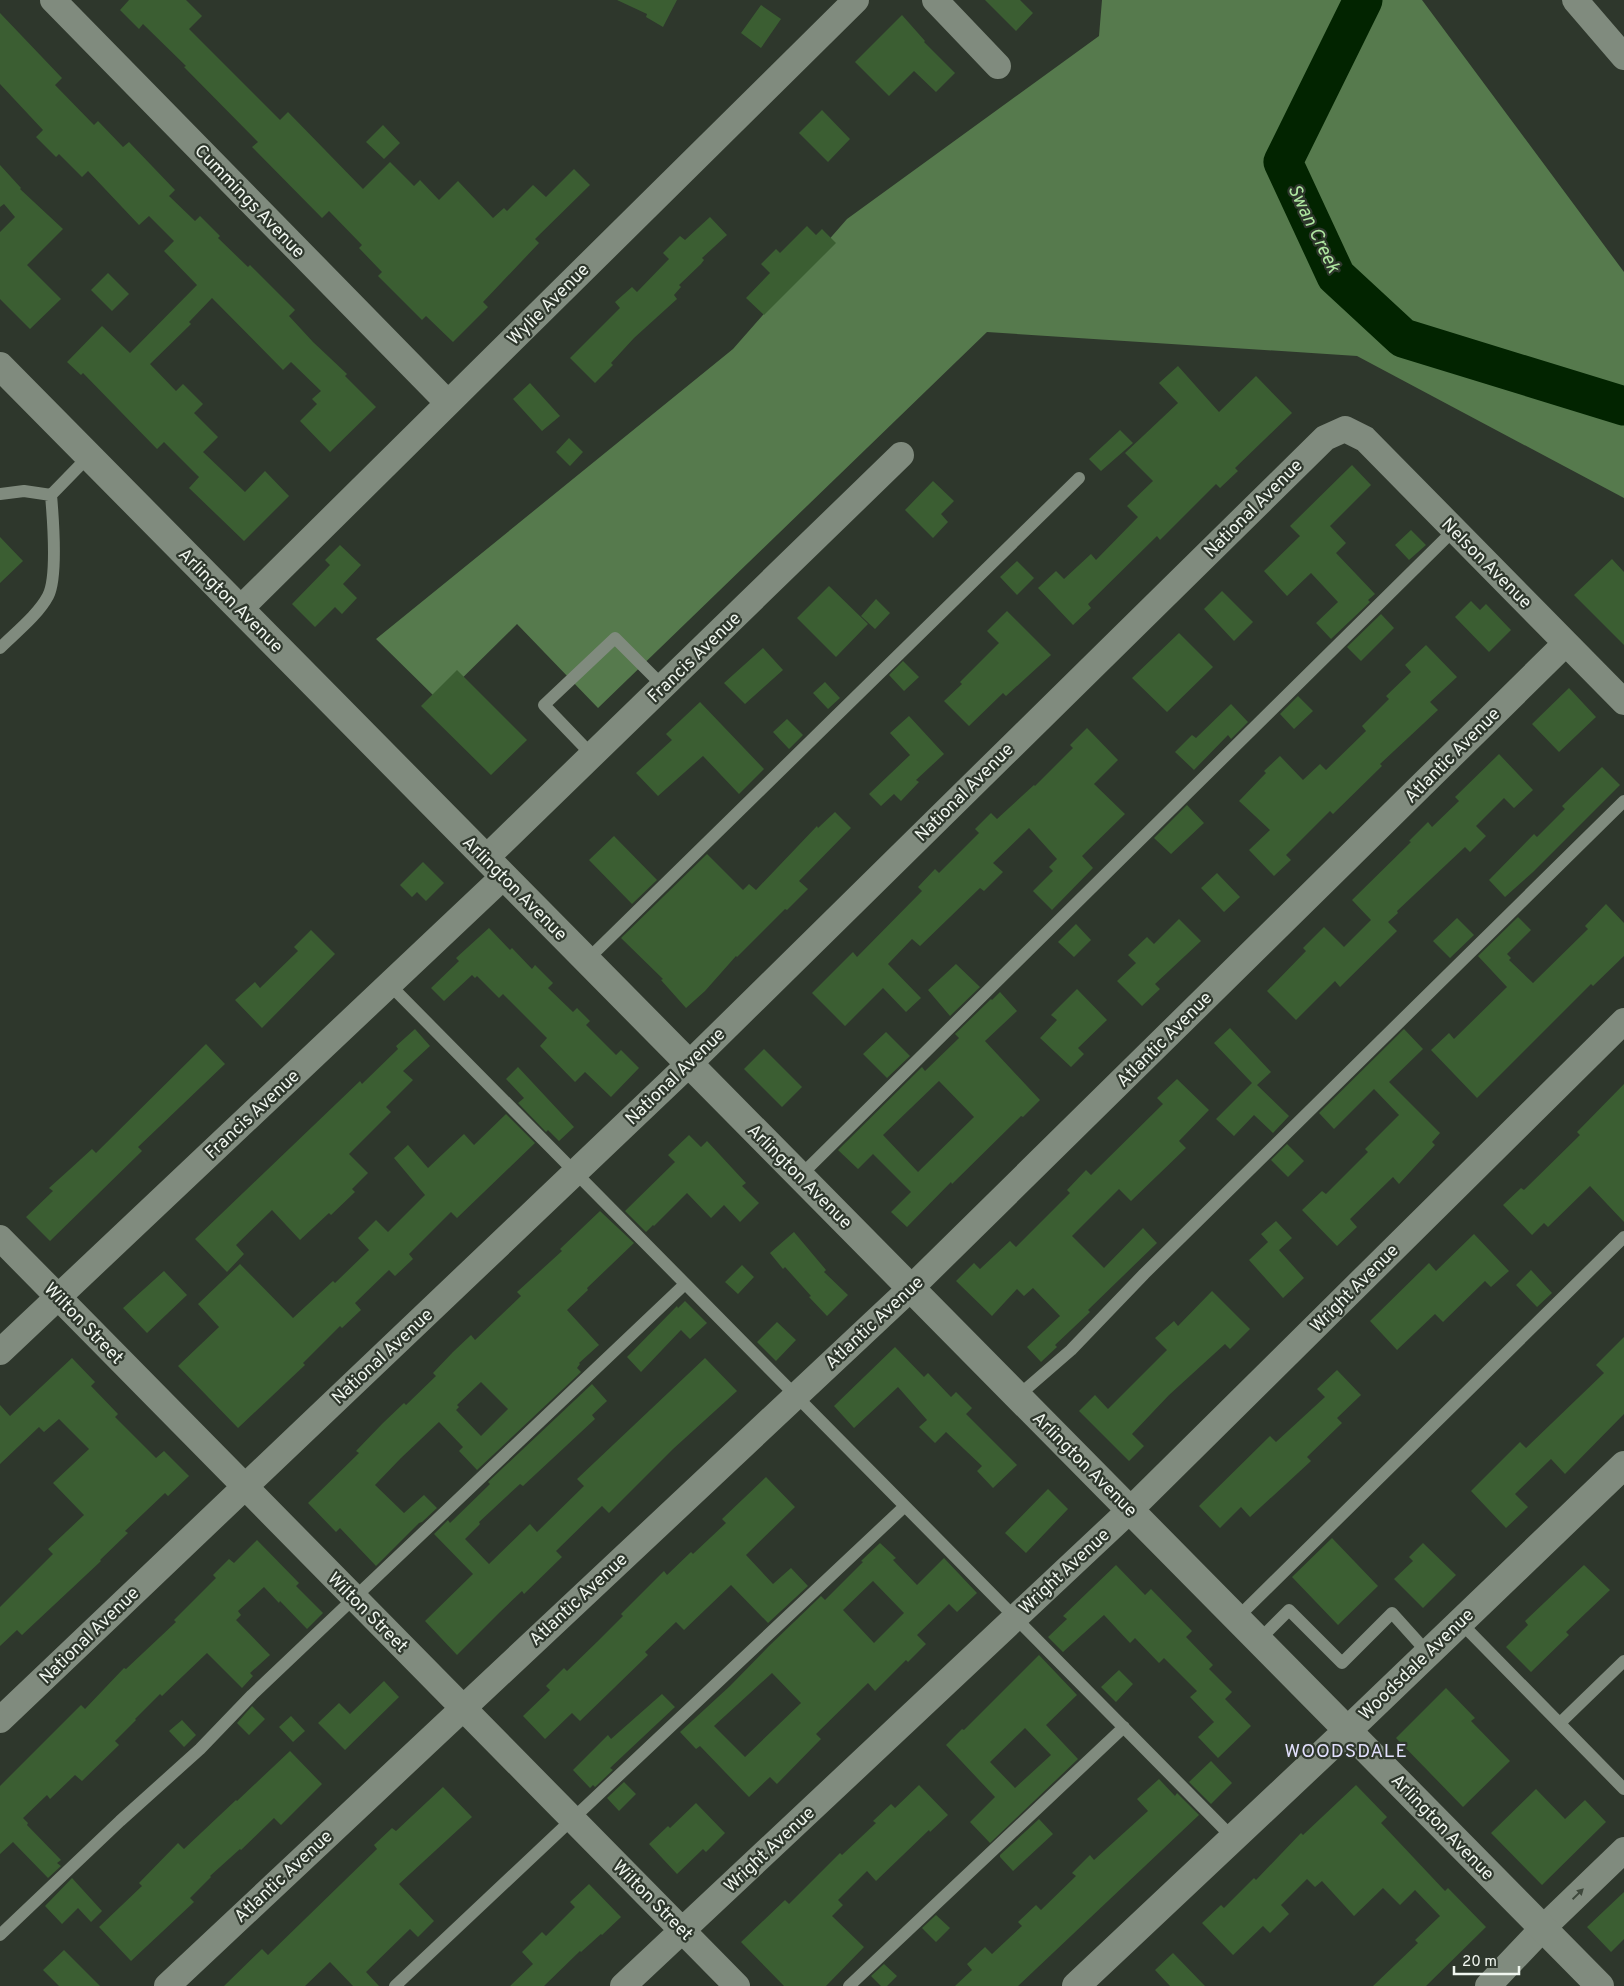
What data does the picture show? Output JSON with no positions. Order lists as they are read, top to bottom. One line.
{"streets":{"street":["Cummings Avenue","Wylie Avenue","National Avenue","Nelson Avenue","Arlington Avenue","Francis Avenue","Atlantic Avenue","Wright Avenue","Wilton Street","Woodsdale Avenue"]},"crossings":[["Cummings Avenue","Wylie Avenue"],["Wylie Avenue","Arlington Avenue"],["National Avenue","Nelson Avenue"],["National Avenue","Arlington Avenue"],["National Avenue","Wilton Street"],["Nelson Avenue","Atlantic Avenue"],["Arlington Avenue","Francis Avenue"],["Arlington Avenue","Atlantic Avenue"],["Arlington Avenue","Wright Avenue"],["Arlington Avenue","Woodsdale Avenue"],["Francis Avenue","Wilton Street"],["Atlantic Avenue","Wilton Street"],["Wright Avenue","Wilton Street"]],"districts":["WOODSDALE"],"water":["Swan Creek"],"scale_bar":"20 m"}
